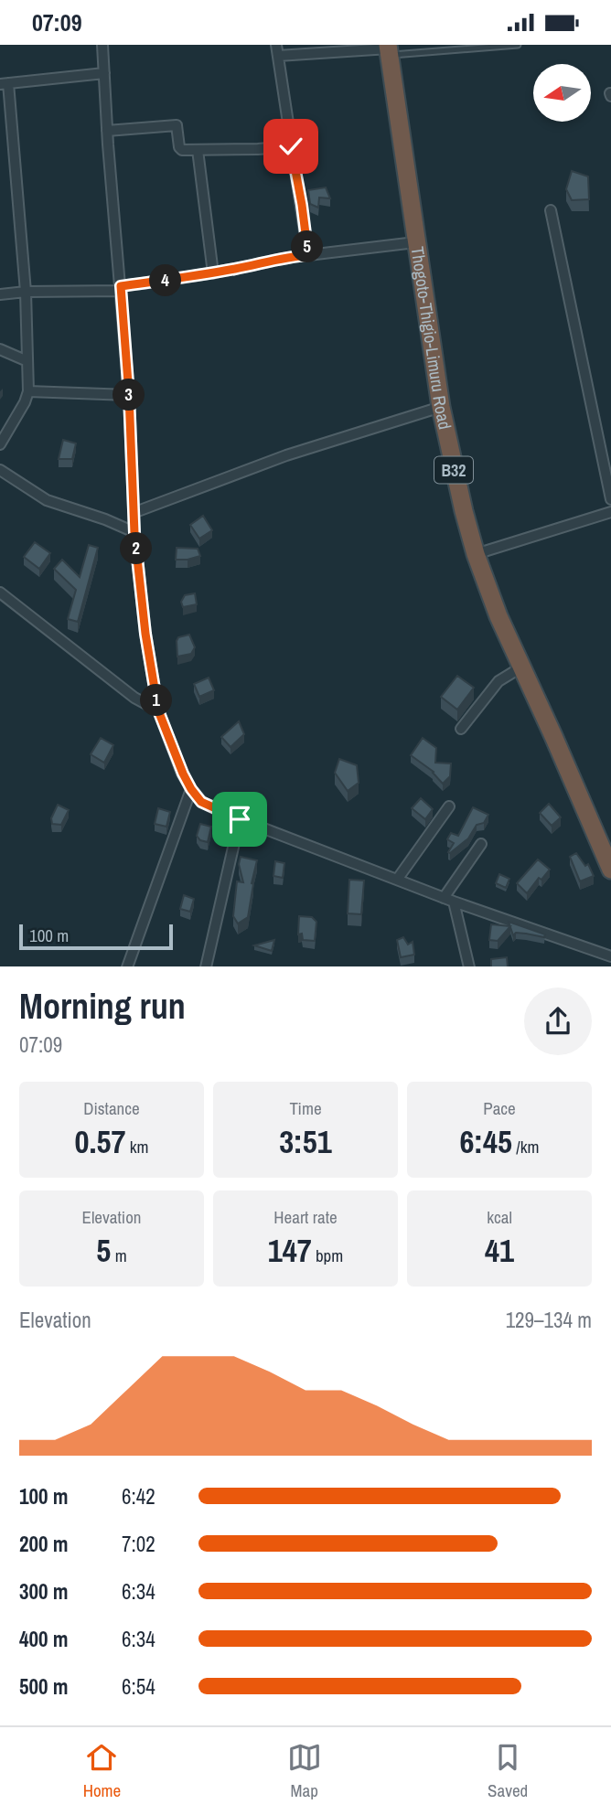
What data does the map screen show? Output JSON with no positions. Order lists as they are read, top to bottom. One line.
{"streets":{"highway":["Thogoto-Thigio-Limuru Road","B32"]},"scale_bar":"100 m","north":"left","page":{"status":"07:09","pins":["5","4","3","2","1"],"scale":"100 m","heading":["Morning run","07:09"],"stats":[["Distance","0.57 km"],["Time","3:51"],["Pace","6:45 /km"],["Elevation","5 m"],["Heart rate","147 bpm"],["kcal","41"]],"chart":["Elevation","129–134 m"],"list":[{"name":"100 m","note":"6:42"},{"name":"200 m","note":"7:02"},{"name":"300 m","note":"6:34"},{"name":"400 m","note":"6:34"},{"name":"500 m","note":"6:54"}],"tabs":["Home","Map","Saved"]}}
